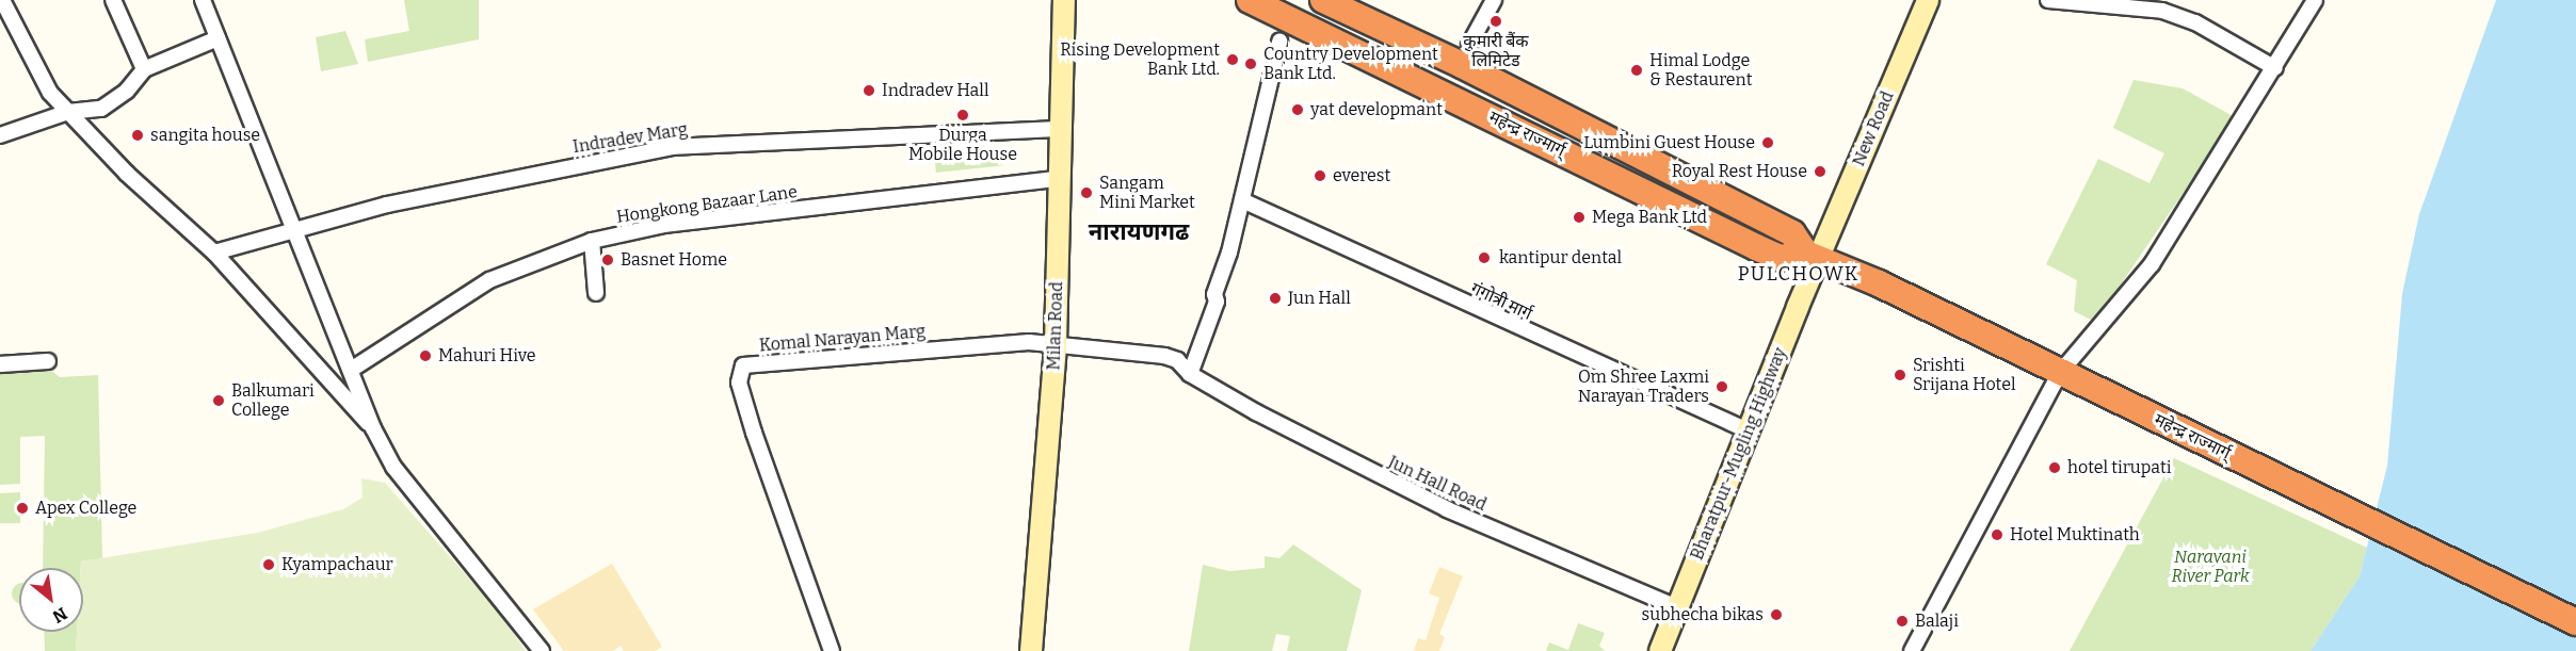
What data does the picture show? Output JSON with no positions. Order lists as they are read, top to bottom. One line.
{"streets":{"highway":["महेन्द्र राज्मार्ग्"],"street":["New Road","Indradev Marg","Hongkong Bazaar Lane","गंगोत्री मार्ग","Milan Road","Komal Narayan Marg","Bharatpur-Mugling Highway","Jun Hall Road"]},"crossings":[["New Road","महेन्द्र राज्मार्ग्"],["New Road","Bharatpur-Mugling Highway"],["महेन्द्र राज्मार्ग्","Bharatpur-Mugling Highway"],["Indradev Marg","Milan Road"],["Hongkong Bazaar Lane","Milan Road"],["गंगोत्री मार्ग","Bharatpur-Mugling Highway"],["Milan Road","Komal Narayan Marg"],["Milan Road","Jun Hall Road"],["Komal Narayan Marg","Jun Hall Road"],["Bharatpur-Mugling Highway","Jun Hall Road"]],"districts":["नारायणगढ","PULCHOWK"],"parks":["Narayani River Park"],"places":["कुमारी बैंक लिमिटेड","Rising Development Bank Ltd.","Country Development Bank Ltd.","Himal Lodge & Restaurent","Indradev Hall","yat developmant","Durga Mobile House","sangita house","Lumbini Guest House","Royal Rest House","everest","Sangam Mini Market","Mega Bank Ltd","kantipur dental","Basnet Home","Jun Hall","Mahuri Hive","Srishti Srijana Hotel","Om Shree Laxmi Narayan Traders","Balkumari College","hotel tirupati","Apex College","Hotel Muktinath","Kyampachaur","subhecha bikas","Balaji"],"north":"bottom right"}
